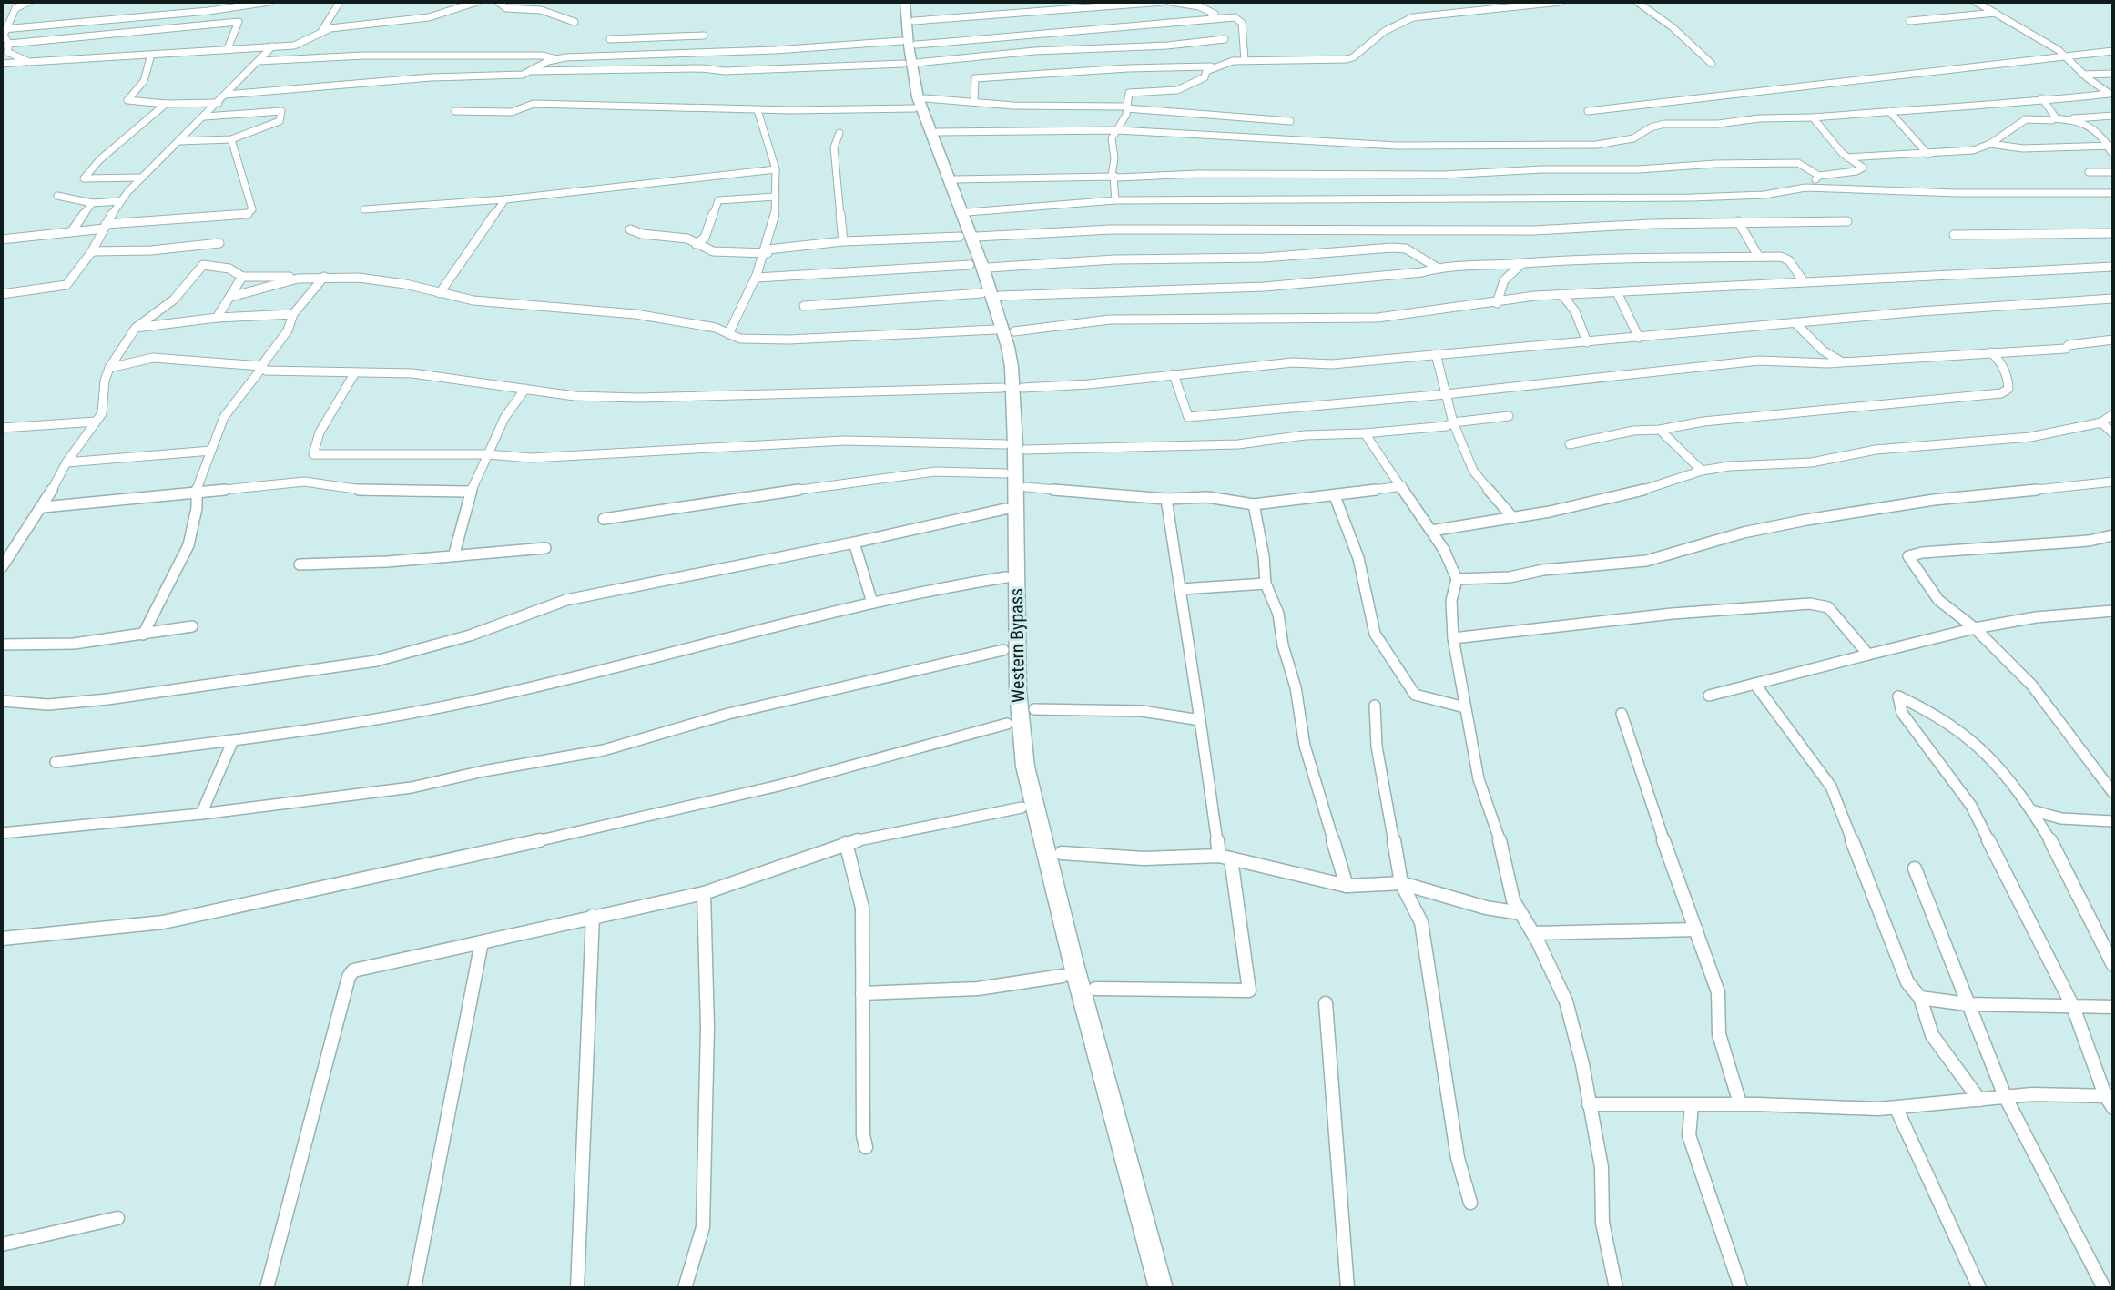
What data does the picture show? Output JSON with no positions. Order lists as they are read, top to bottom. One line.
{"streets":{"main road":["Western Bypass"]}}
